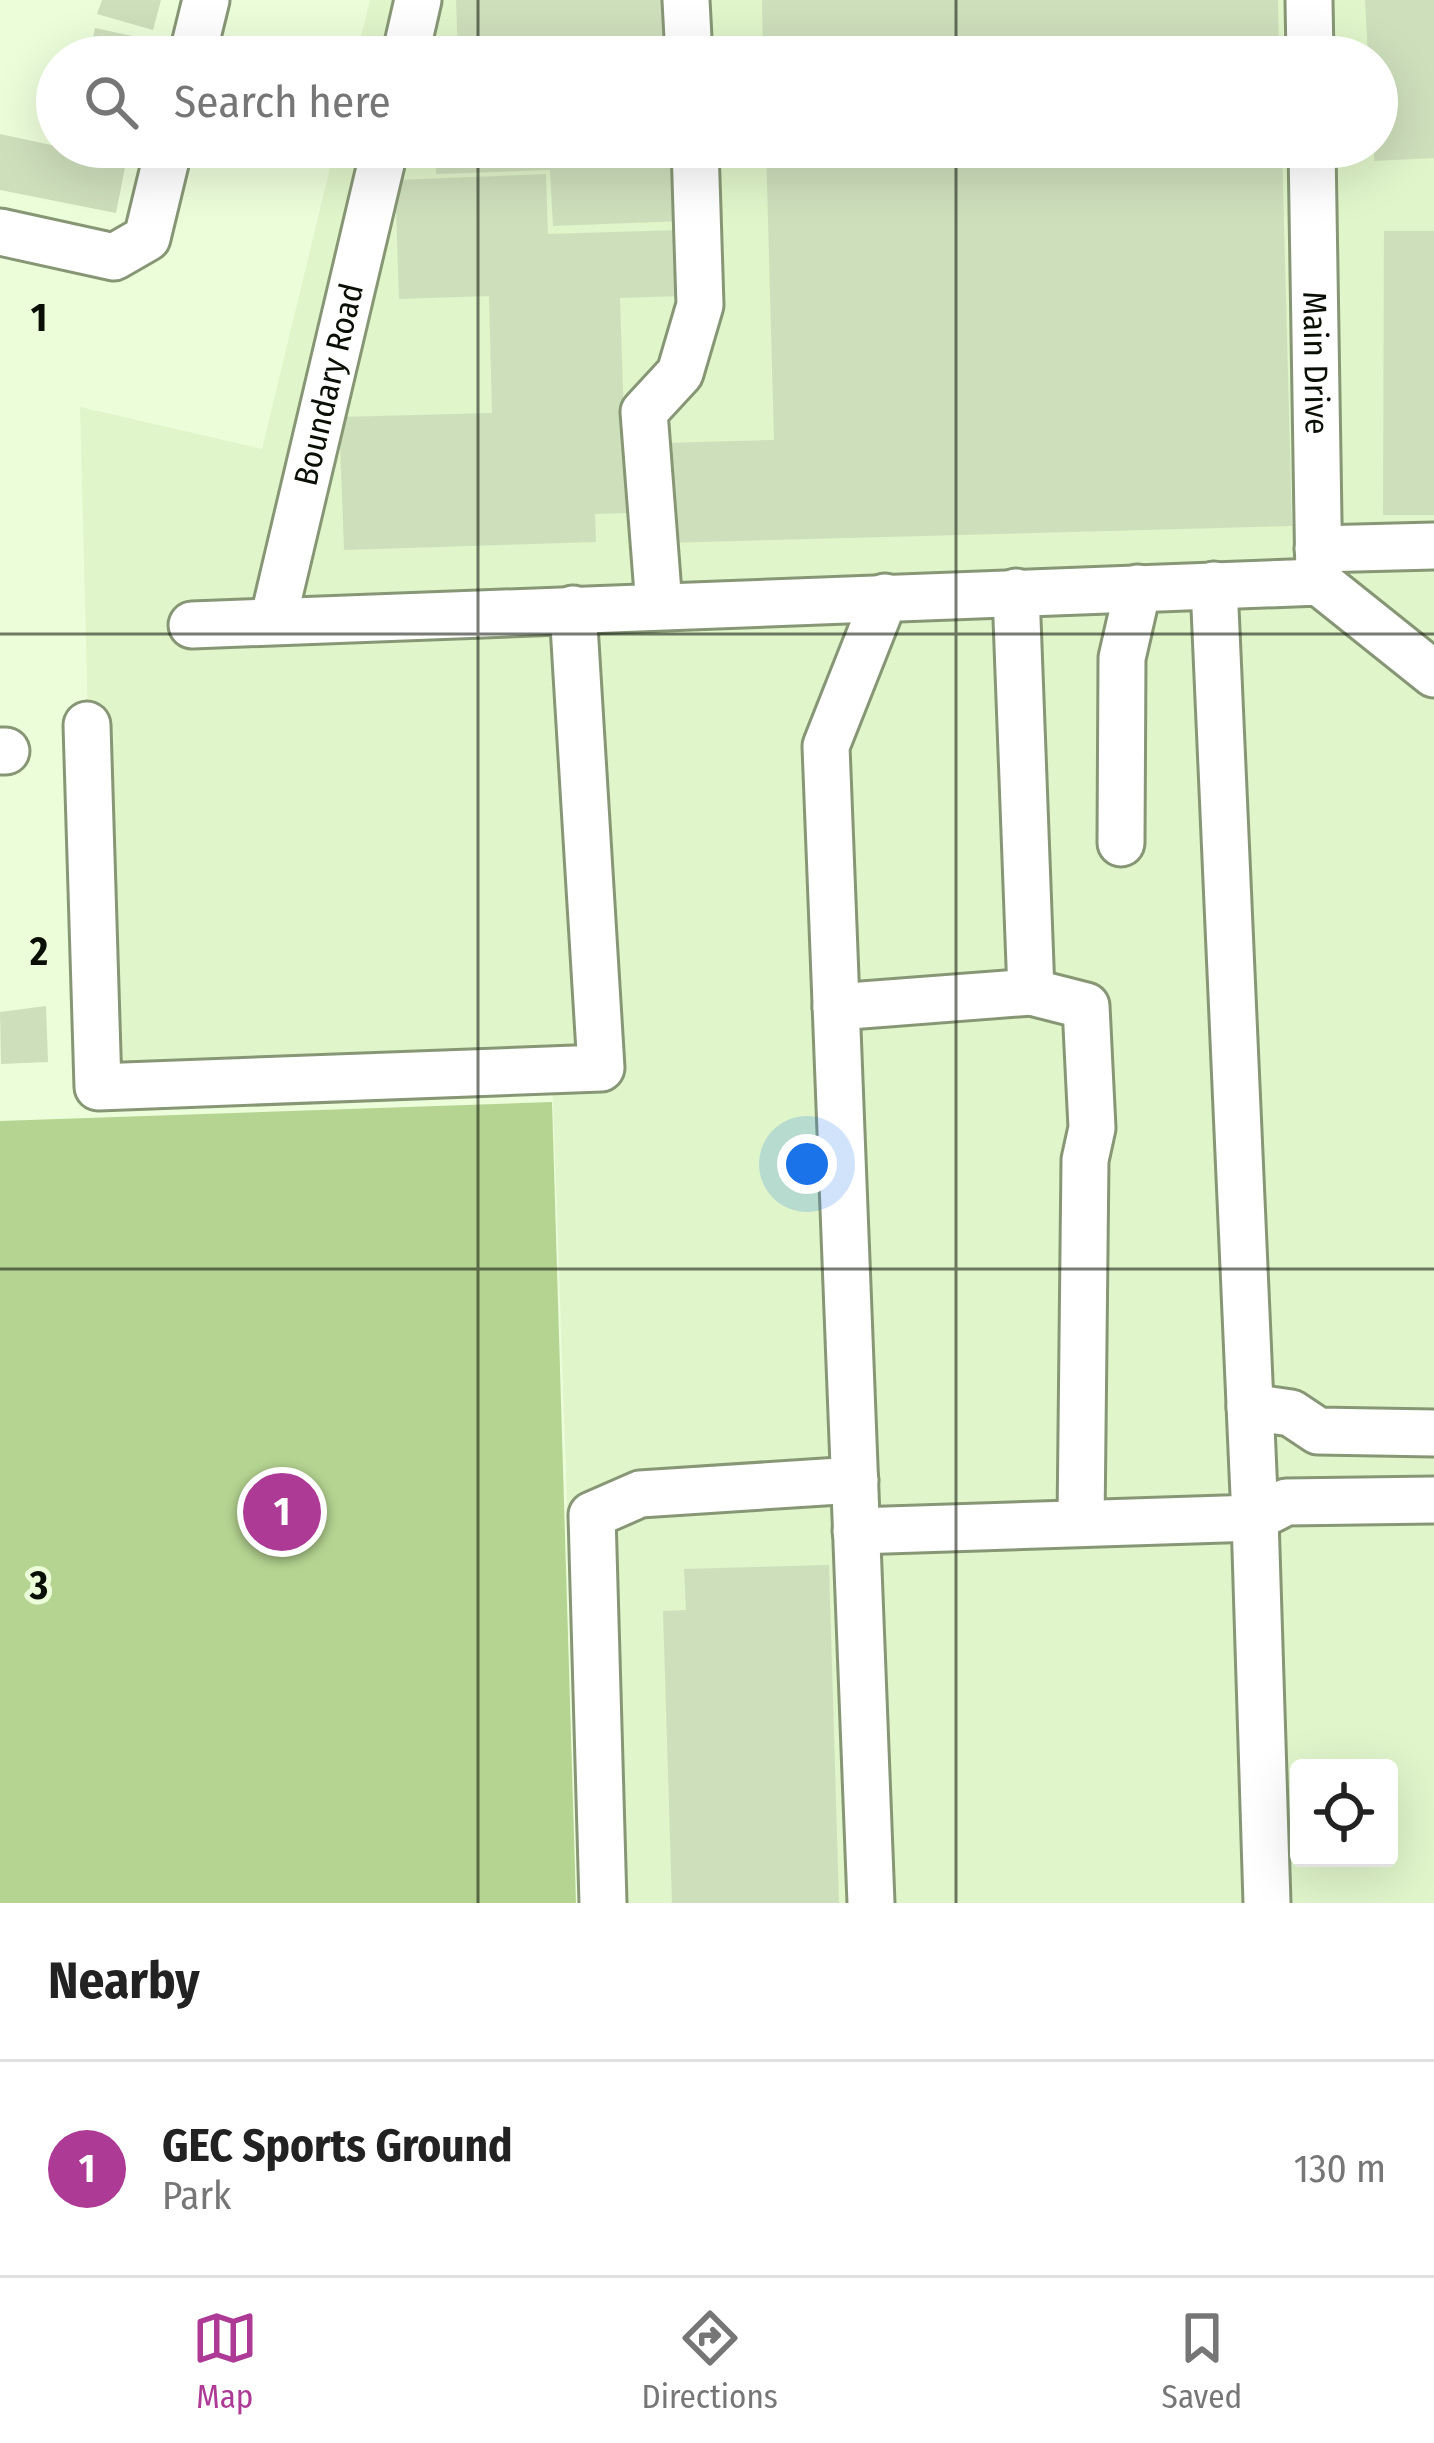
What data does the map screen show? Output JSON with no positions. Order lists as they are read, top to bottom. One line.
{"streets":{"street":["Main Drive","Boundary Road"]},"page":{"search":"Search here","pins":"1","heading":"Nearby","list":[{"mark":"1","name":"GEC Sports Ground","note":"Park","value":"130 m"}],"nav":["Map","Directions","Saved"]},"grid":{"rows":["1","2","3"]}}
